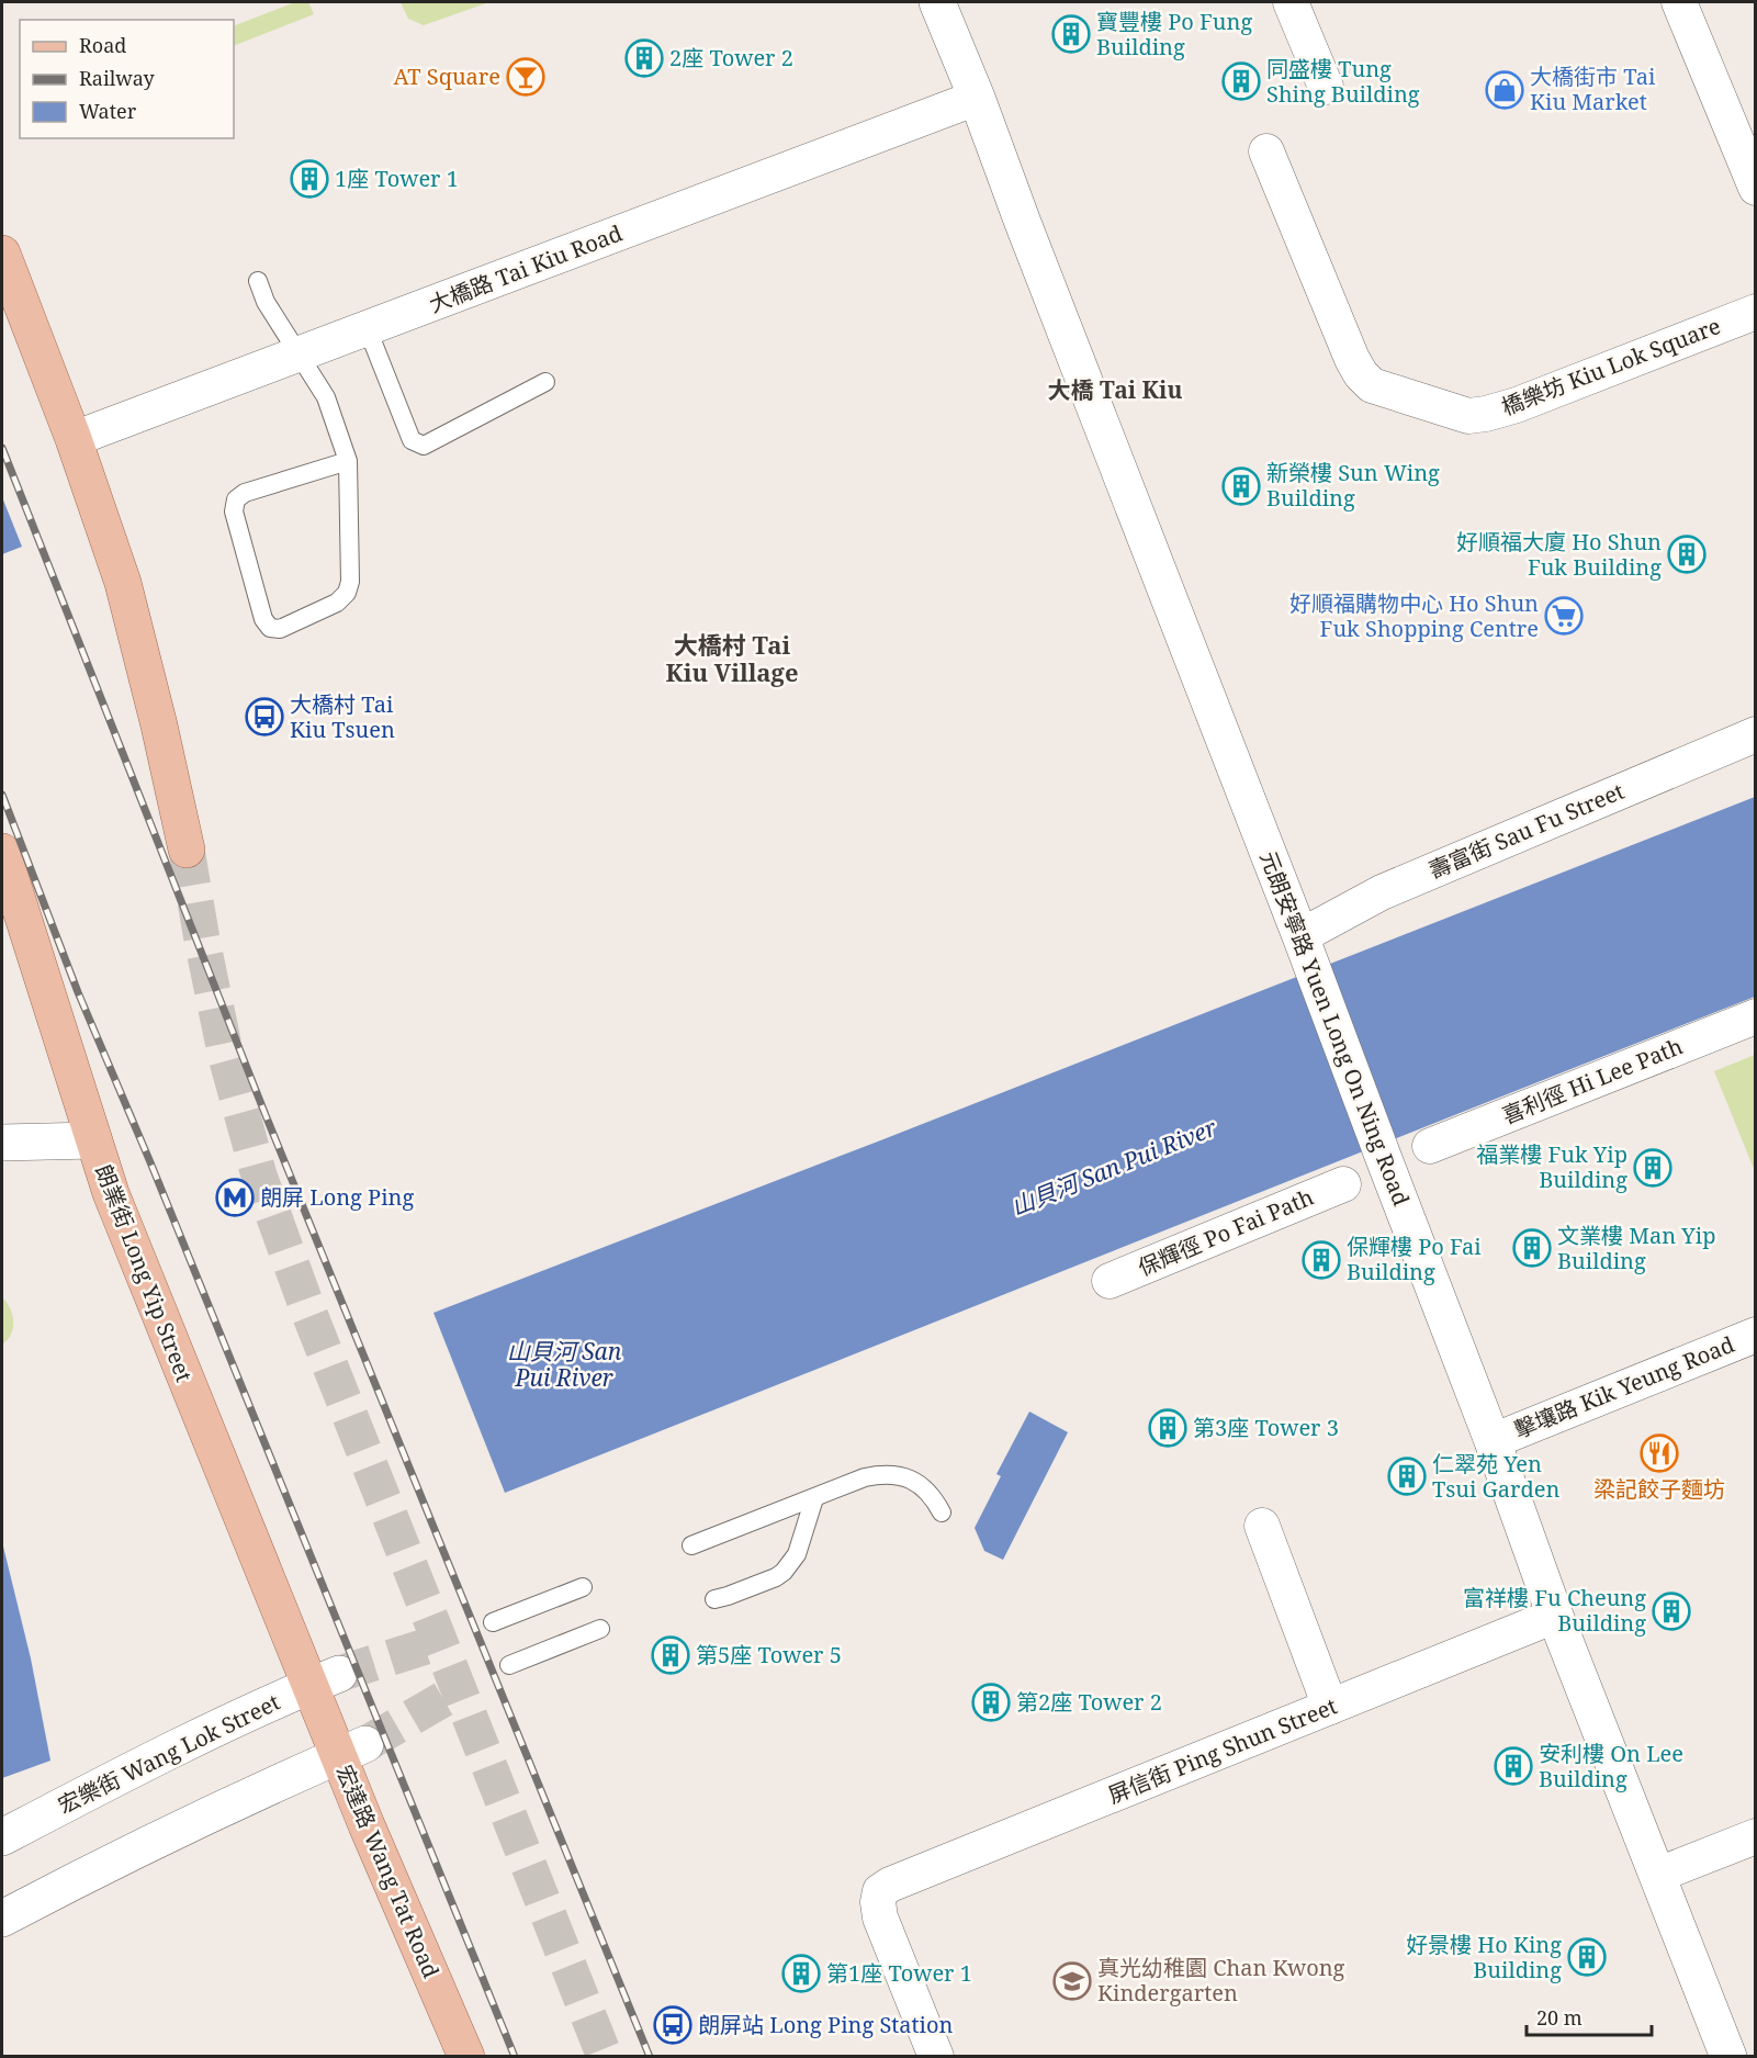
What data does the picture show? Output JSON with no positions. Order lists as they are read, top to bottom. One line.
{"streets":{"main road":["朗業街 Long Yip Street","宏達路 Wang Tat Road"],"street":["大橋路 Tai Kiu Road","橋樂坊 Kiu Lok Square","壽富街 Sau Fu Street","元朗安寧路 Yuen Long On Ning Road","喜利徑 Hi Lee Path","保輝徑 Po Fai Path","擊壤路 Kik Yeung Road","屏信街 Ping Shun Street","宏樂街 Wang Lok Street"]},"crossings":[["大橋路 Tai Kiu Road","元朗安寧路 Yuen Long On Ning Road"],["壽富街 Sau Fu Street","元朗安寧路 Yuen Long On Ning Road"],["元朗安寧路 Yuen Long On Ning Road","擊壤路 Kik Yeung Road"],["元朗安寧路 Yuen Long On Ning Road","屏信街 Ping Shun Street"],["朗業街 Long Yip Street","宏樂街 Wang Lok Street"],["朗業街 Long Yip Street","宏達路 Wang Tat Road"],["宏樂街 Wang Lok Street","宏達路 Wang Tat Road"]],"districts":["大橋 Tai Kiu","大橋村 Tai Kiu Village"],"water":["山貝河 San Pui River"],"places":{"building":["寶豐樓 Po Fung Building","2座 Tower 2","同盛樓 Tung Shing Building","1座 Tower 1","新榮樓 Sun Wing Building","好順福大廈 Ho Shun Fuk Building","福業樓 Fuk Yip Building","文業樓 Man Yip Building","保輝樓 Po Fai Building","第3座 Tower 3","仁翠苑 Yen Tsui Garden","富祥樓 Fu Cheung Building","第5座 Tower 5","第2座 Tower 2","安利樓 On Lee Building","好景樓 Ho King Building","第1座 Tower 1"],"bar":["AT Square"],"shop":["大橋街市 Tai Kiu Market"],"supermarket":["好順福購物中心 Ho Shun Fuk Shopping Centre"],"bus stop":["大橋村 Tai Kiu Tsuen","朗屏站 Long Ping Station"],"metro station":["朗屏 Long Ping"],"restaurant":["梁記餃子麵坊"],"school or university":["真光幼稚園 Chan Kwong Kindergarten"]},"legend":["Road","Railway","Water"],"scale_bar":"20 m"}
